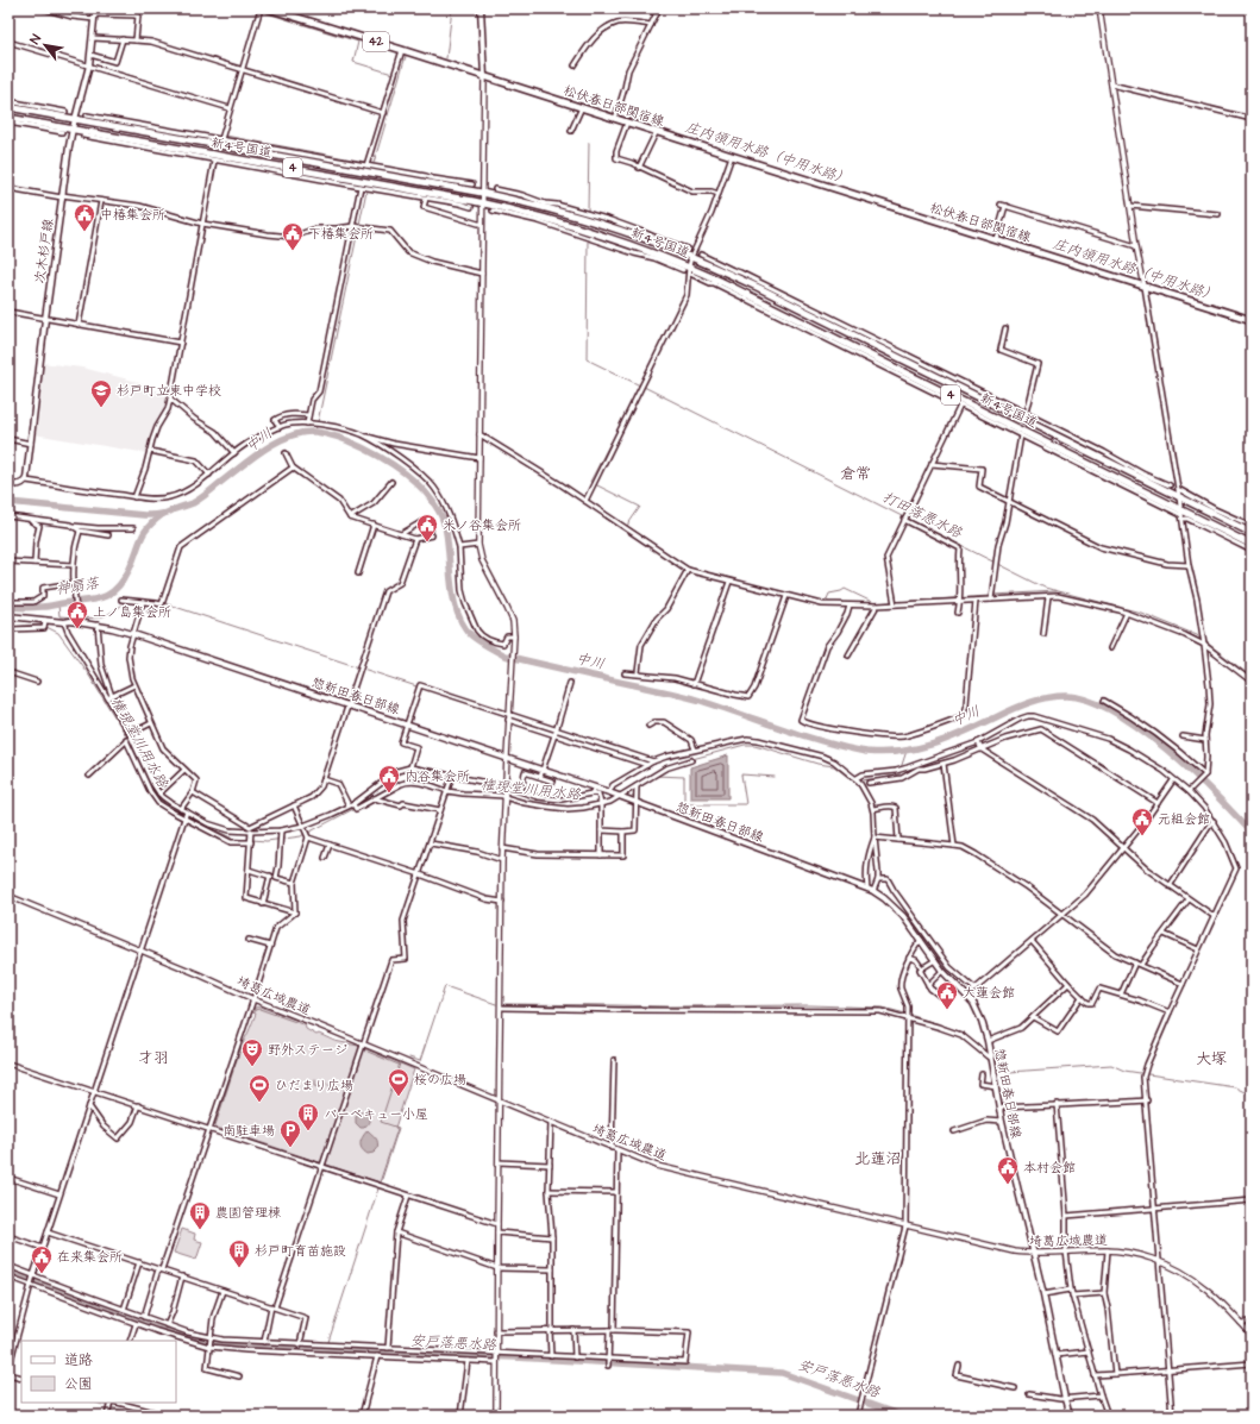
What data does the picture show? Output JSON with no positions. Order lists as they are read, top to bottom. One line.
{"streets":{"highway":["新4号国道","4"],"main road":["42","松伏春日部関宿線","次木杉戸線","惣新田春日部線"],"street":["埼葛広域農道"]},"crossings":[["新4号国道","次木杉戸線"],["惣新田春日部線","埼葛広域農道"]],"districts":["倉常","才羽","大塚","北蓮沼"],"water":["庄内領用水路（中用水路）","中川","打田落悪水路","神扇落","権現堂川用水路","安戸落悪水路"],"places":{"public building":["中椿集会所","下椿集会所","米ノ谷集会所","上ノ島集会所","内谷集会所","元組会館","大蓮会館","本村会館","在来集会所"],"school or university":["杉戸町立東中学校"],"theatre":["野外ステージ"],"sports":["桜の広場","ひだまり広場"],"building":["バーベキュー小屋","農園管理棟","杉戸町育苗施設"],"parking":["南駐車場"]},"legend":["道路","公園"],"north":"top left"}
